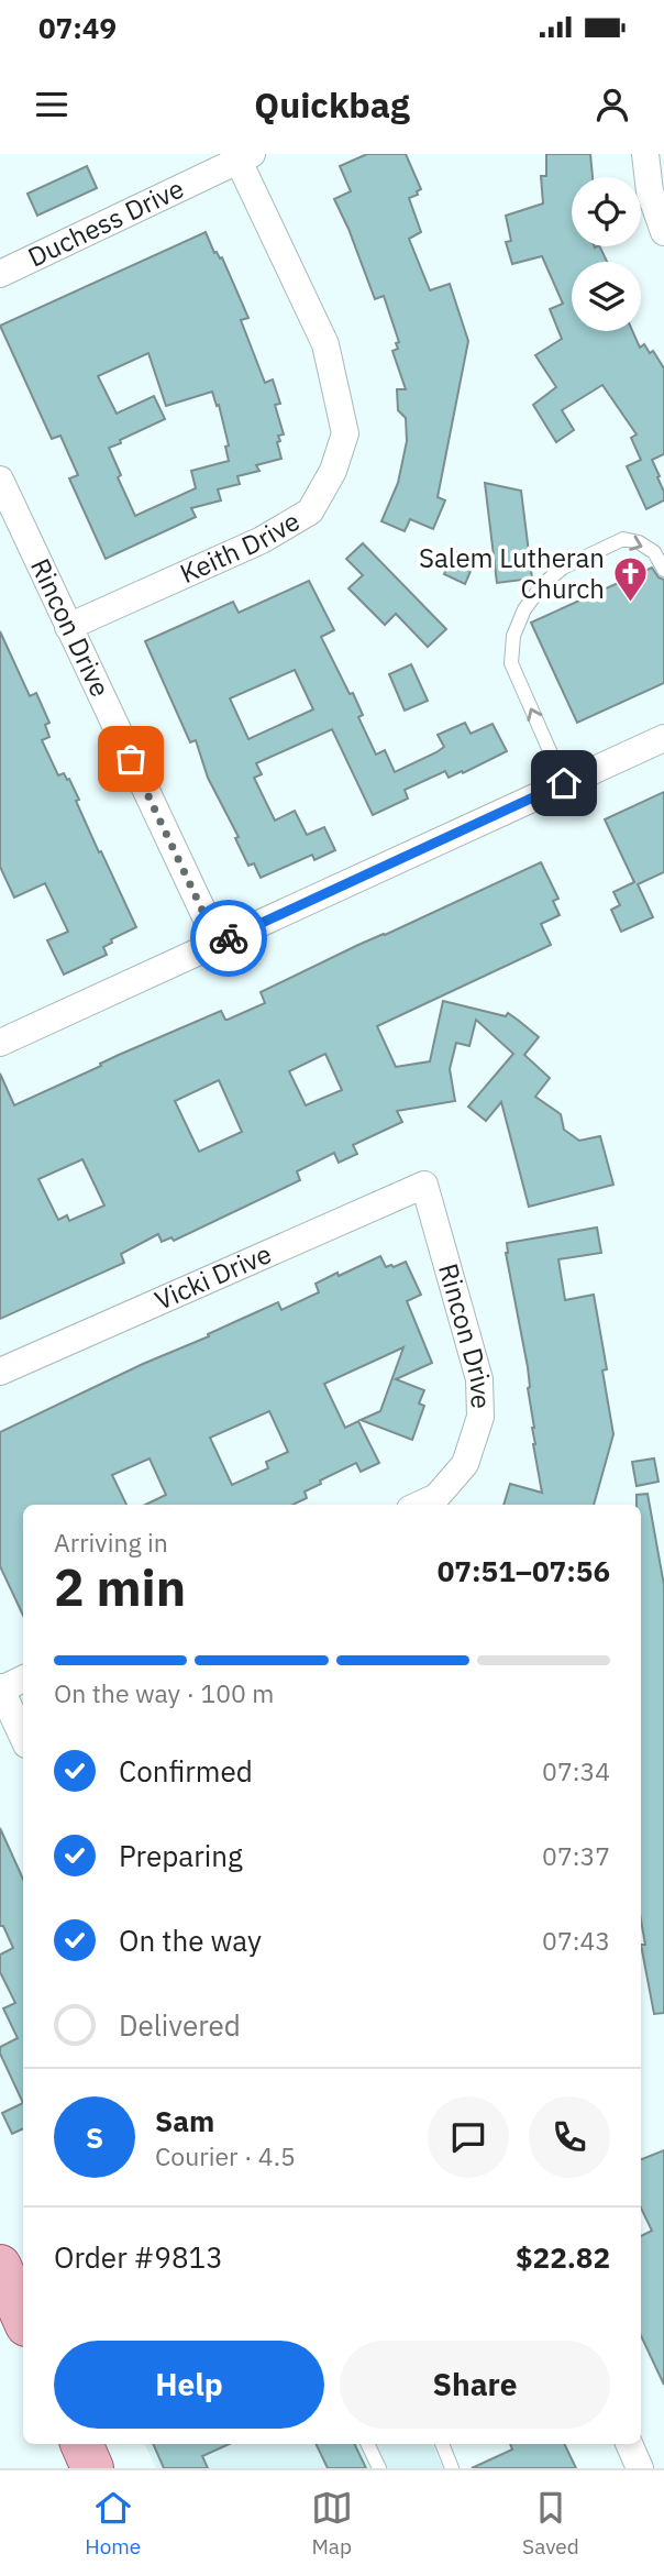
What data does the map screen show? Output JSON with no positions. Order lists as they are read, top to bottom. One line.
{"streets":{"street":["Duchess Drive","Keith Drive","Rincon Drive","Vicki Drive"]},"crossings":[["Duchess Drive","Keith Drive"],["Keith Drive","Rincon Drive"],["Rincon Drive","Vicki Drive"]],"places":{"church":["Salem Lutheran Church"]},"page":{"status":"07:49","header":"Quickbag","heading":["2 min","Arriving in","07:51–07:56"],"panel":["Sam","Courier · 4.5","Order #9813","$22.82"],"bar":"On the way · 100 m","list":[["Confirmed","07:34"],["Preparing","07:37"],["On the way","07:43"],"Delivered"],"round":"S","buttons":["Help","Share"],"tabs":["Home","Map","Saved"]}}
